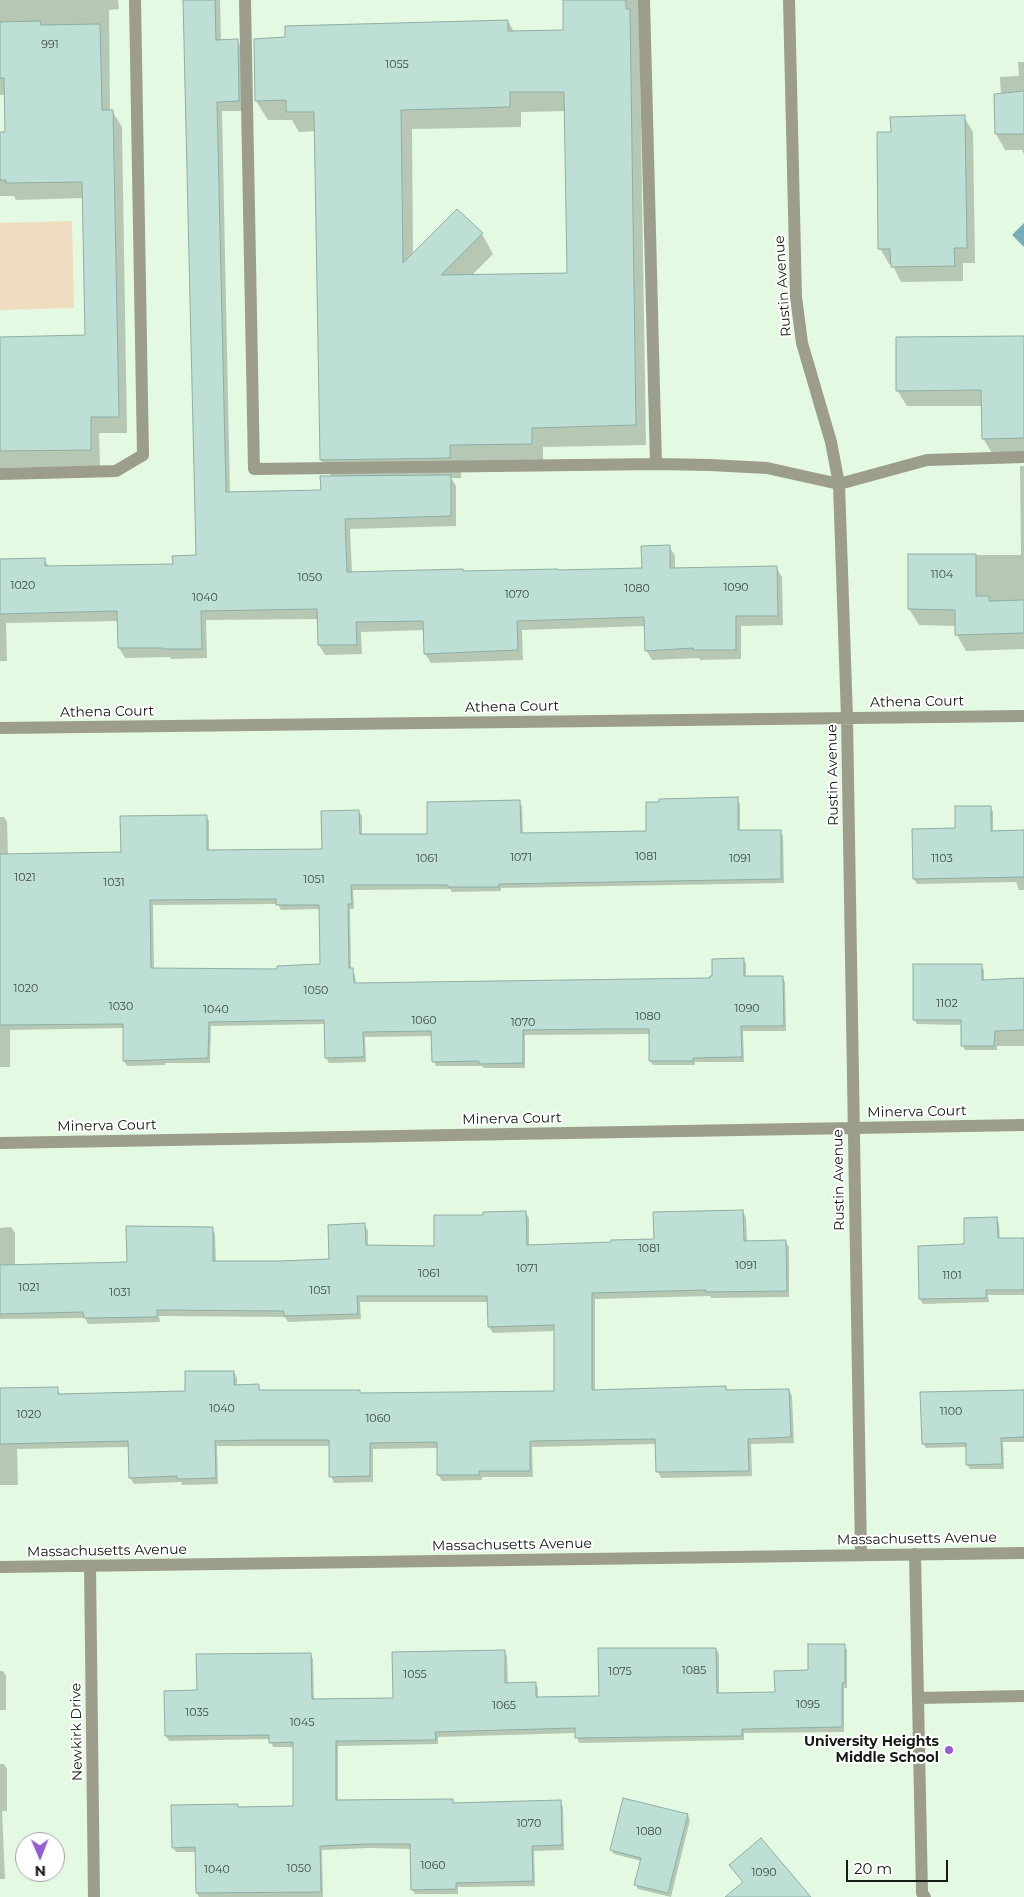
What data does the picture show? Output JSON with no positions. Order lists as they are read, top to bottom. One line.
{"streets":{"street":["Rustin Avenue","Athena Court","Minerva Court","Massachusetts Avenue","Newkirk Drive"]},"crossings":[["Rustin Avenue","Athena Court"],["Rustin Avenue","Minerva Court"],["Rustin Avenue","Massachusetts Avenue"],["Massachusetts Avenue","Newkirk Drive"]],"places":["University Heights Middle School"],"house_numbers":["991","1055","1104","1050","1020","1090","1080","1070","1040","1081","1071","1061","1091","1103","1021","1051","1031","1020","1050","1102","1030","1090","1040","1080","1060","1070","1081","1091","1071","1061","1101","1021","1051","1031","1040","1100","1020","1060","1085","1075","1055","1095","1065","1035","1045","1070","1080","1060","1050","1040","1090"],"scale_bar":"20 m","north":"bottom"}
